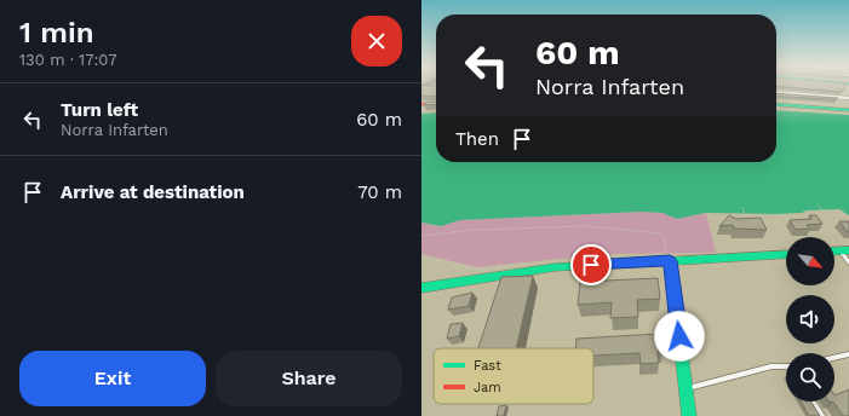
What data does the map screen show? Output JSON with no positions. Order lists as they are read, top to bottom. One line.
{"legend":["Fast","Jam"],"north":"bottom right","page":{"heading":["1 min","130 m · 17:07"],"turn":["60 m","Norra Infarten"],"list":[{"name":"Turn left","note":"Norra Infarten","value":"60 m"},{"name":"Arrive at destination","value":"70 m"}],"then":"Then","buttons":["Exit","Share"]}}
